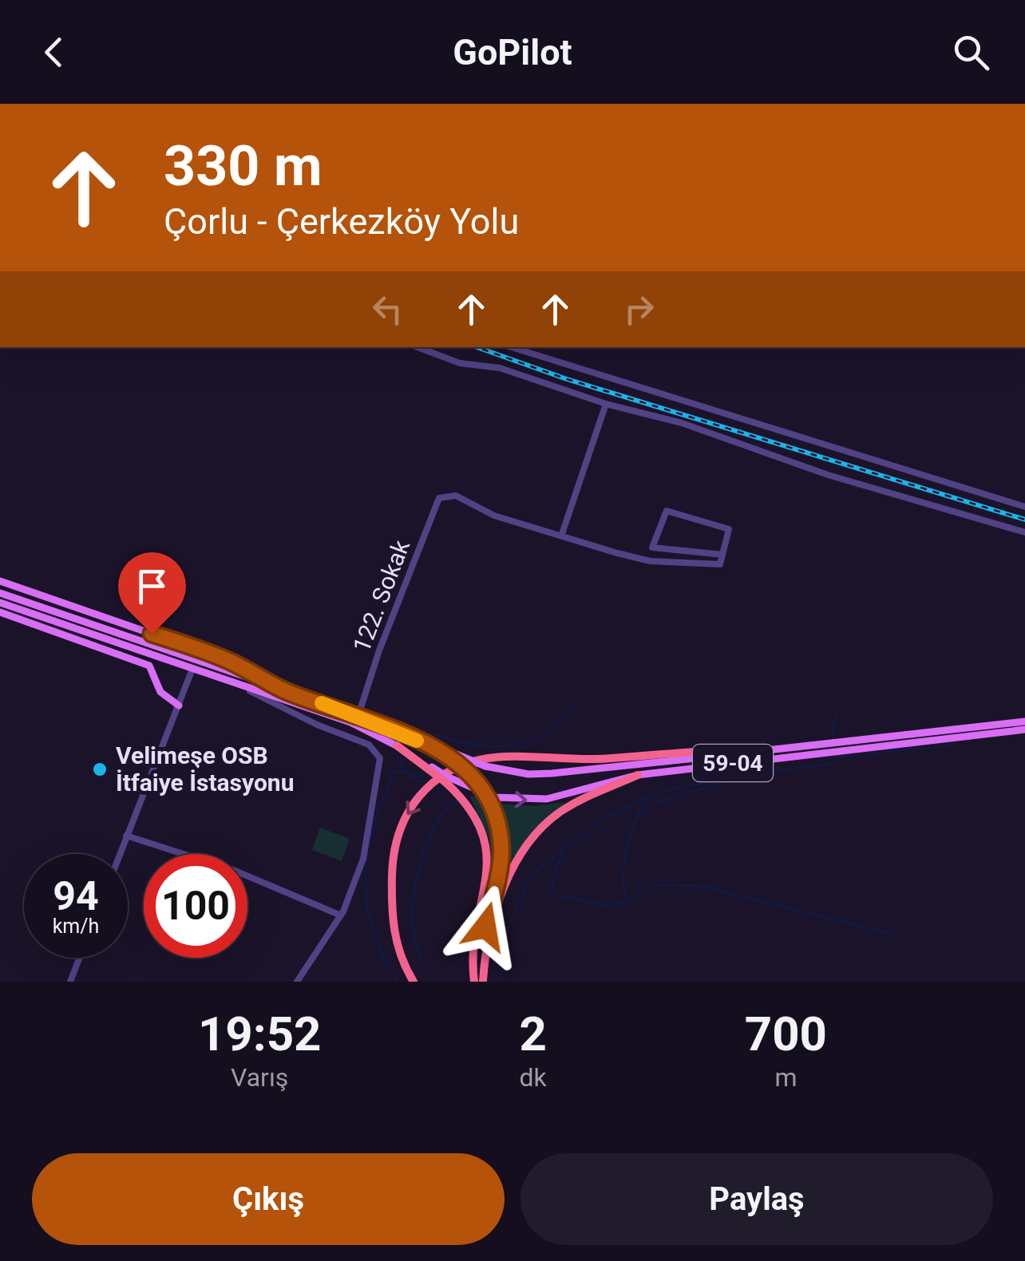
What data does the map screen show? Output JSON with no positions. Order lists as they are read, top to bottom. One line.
{"streets":{"main road":["59-04"],"street":["122. Sokak"]},"places":["Velimeşe OSB İtfaiye İstasyonu"],"page":{"header":"GoPilot","turn":["330 m","Çorlu - Çerkezköy Yolu"],"speed":"94 km/h","limit":"100","eta":["19:52","Varış","2","dk","700","m"],"buttons":["Çıkış","Paylaş"]}}
